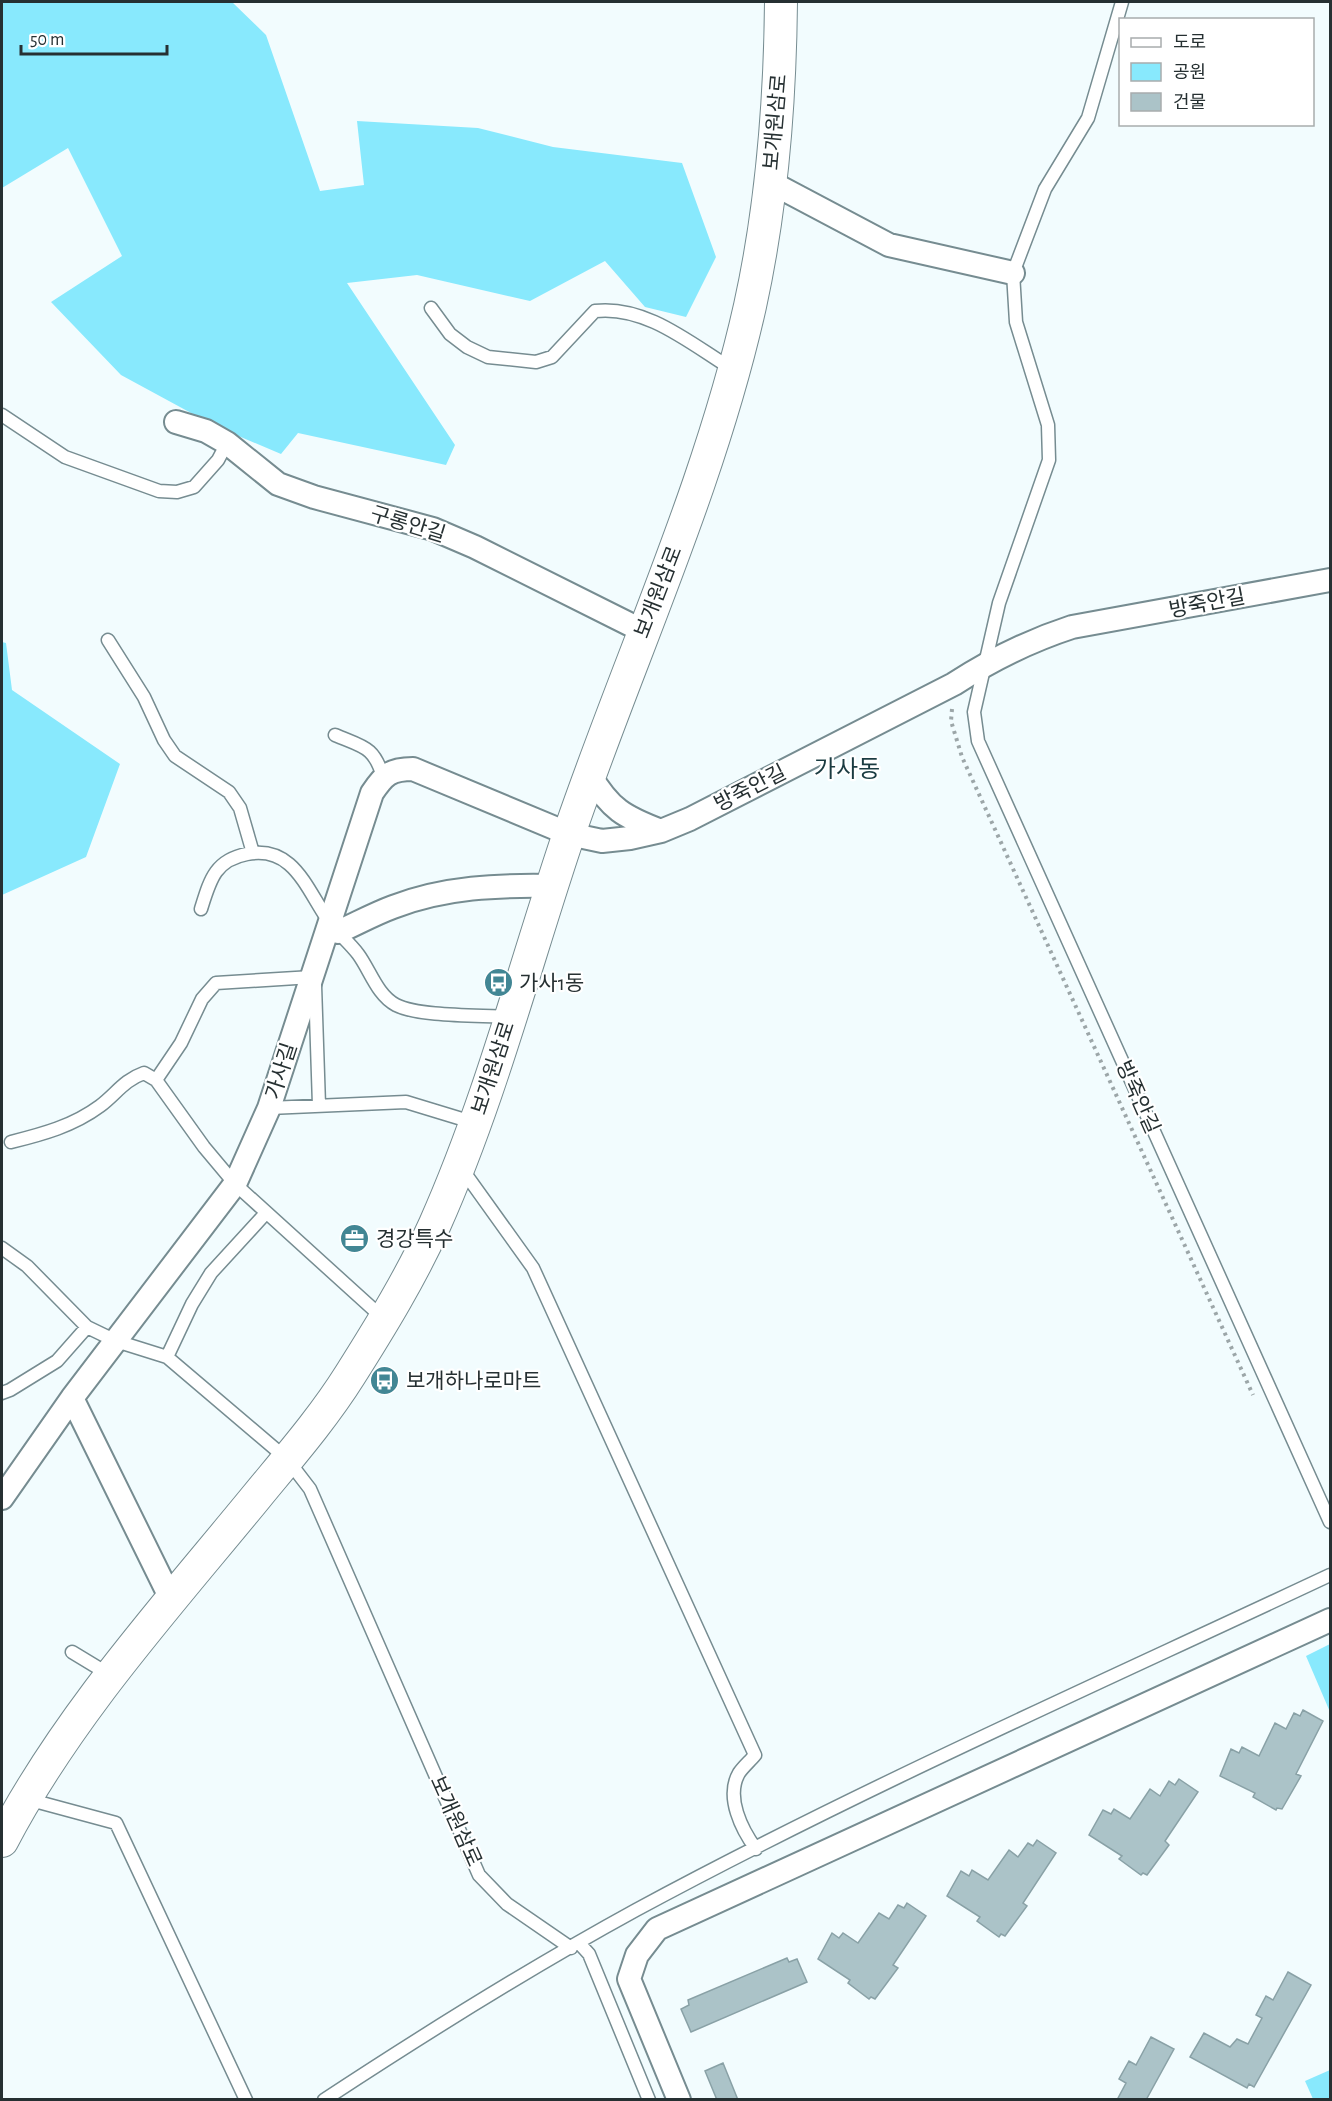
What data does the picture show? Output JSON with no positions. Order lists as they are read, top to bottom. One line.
{"streets":{"main road":["보개원삼로"],"street":["구롱안길","방죽안길","가사길"]},"crossings":[["보개원삼로","구롱안길"],["보개원삼로","방죽안길"]],"districts":["가사동"],"places":{"bus stop":["가사1동","보개하나로마트"],"office":["경강특수"]},"legend":["도로","공원","건물"],"scale_bar":"50 m"}
